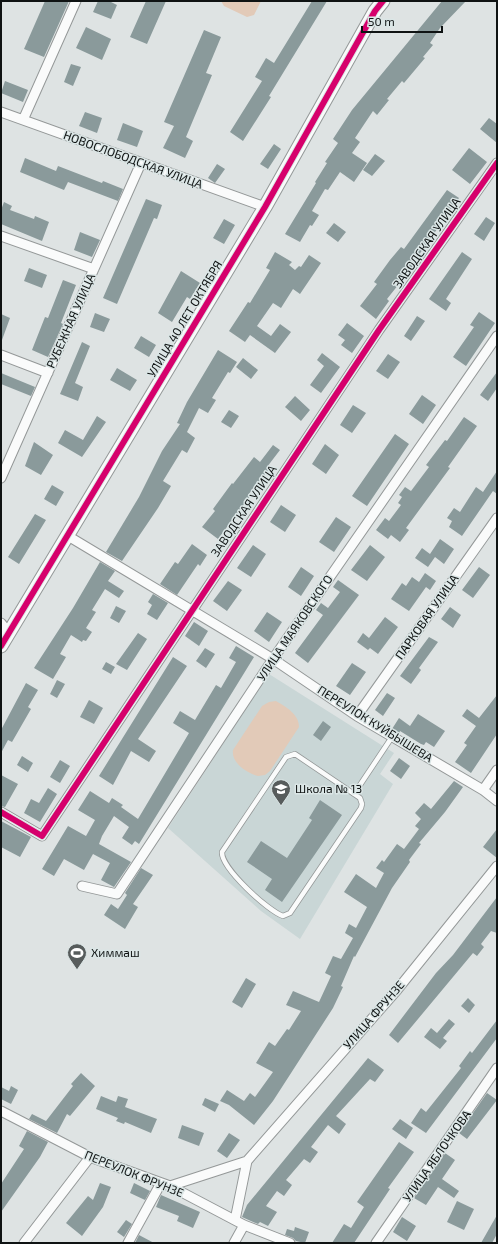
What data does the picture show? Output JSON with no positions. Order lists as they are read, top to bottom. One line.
{"streets":{"street":["НОВОСЛОБОДСКАЯ УЛИЦА","ЗАВОДСКАЯ УЛИЦА","УЛИЦА 40 ЛЕТ ОКТЯБРЯ","РУБЕЖНАЯ УЛИЦА","ПАРКОВАЯ УЛИЦА","УЛИЦА МАЯКОВСКОГО","ПЕРЕУЛОК КУЙБЫШЕВА","УЛИЦА ФРУНЗЕ","УЛИЦА ЯБЛОЧКОВА","ПЕРЕУЛОК ФРУНЗЕ"]},"crossings":[["НОВОСЛОБОДСКАЯ УЛИЦА","УЛИЦА 40 ЛЕТ ОКТЯБРЯ"],["НОВОСЛОБОДСКАЯ УЛИЦА","РУБЕЖНАЯ УЛИЦА"],["ЗАВОДСКАЯ УЛИЦА","ПЕРЕУЛОК КУЙБЫШЕВА"],["УЛИЦА 40 ЛЕТ ОКТЯБРЯ","ПЕРЕУЛОК КУЙБЫШЕВА"],["ПАРКОВАЯ УЛИЦА","ПЕРЕУЛОК КУЙБЫШЕВА"],["УЛИЦА МАЯКОВСКОГО","ПЕРЕУЛОК КУЙБЫШЕВА"],["УЛИЦА ФРУНЗЕ","ПЕРЕУЛОК ФРУНЗЕ"]],"places":{"school or university":["Школа № 13"],"sports":["Химмаш"]},"scale_bar":"50 m"}
